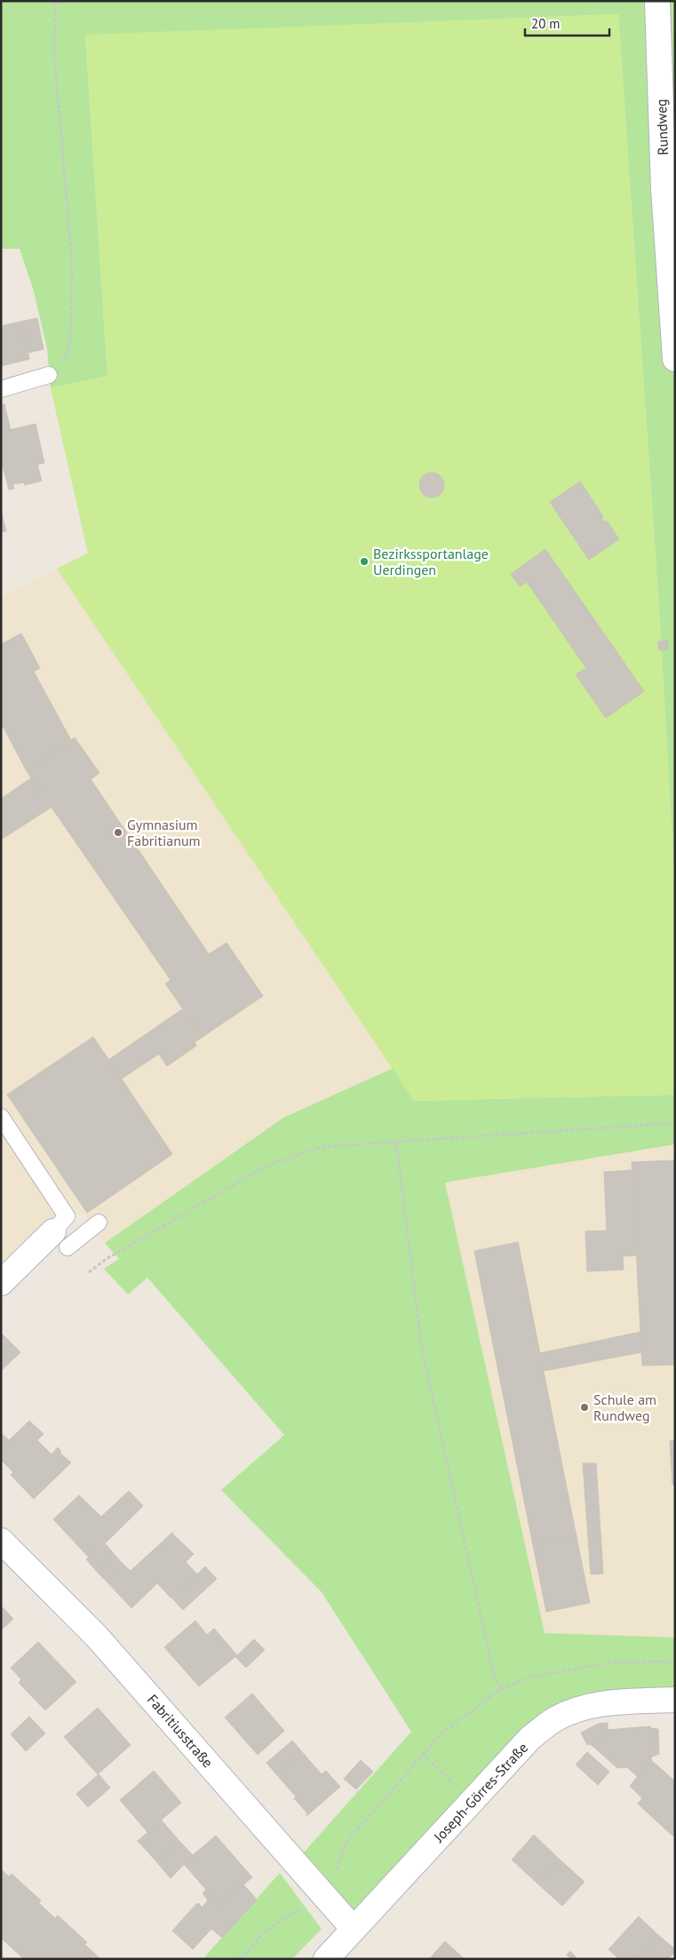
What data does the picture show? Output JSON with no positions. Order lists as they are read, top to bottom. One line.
{"streets":{"street":["Rundweg","Fabritiusstraße","Joseph-Görres-Straße"]},"crossings":[["Fabritiusstraße","Joseph-Görres-Straße"]],"places":["Bezirkssportanlage Uerdingen","Gymnasium Fabritianum","Schule am Rundweg"],"scale_bar":"20 m"}
